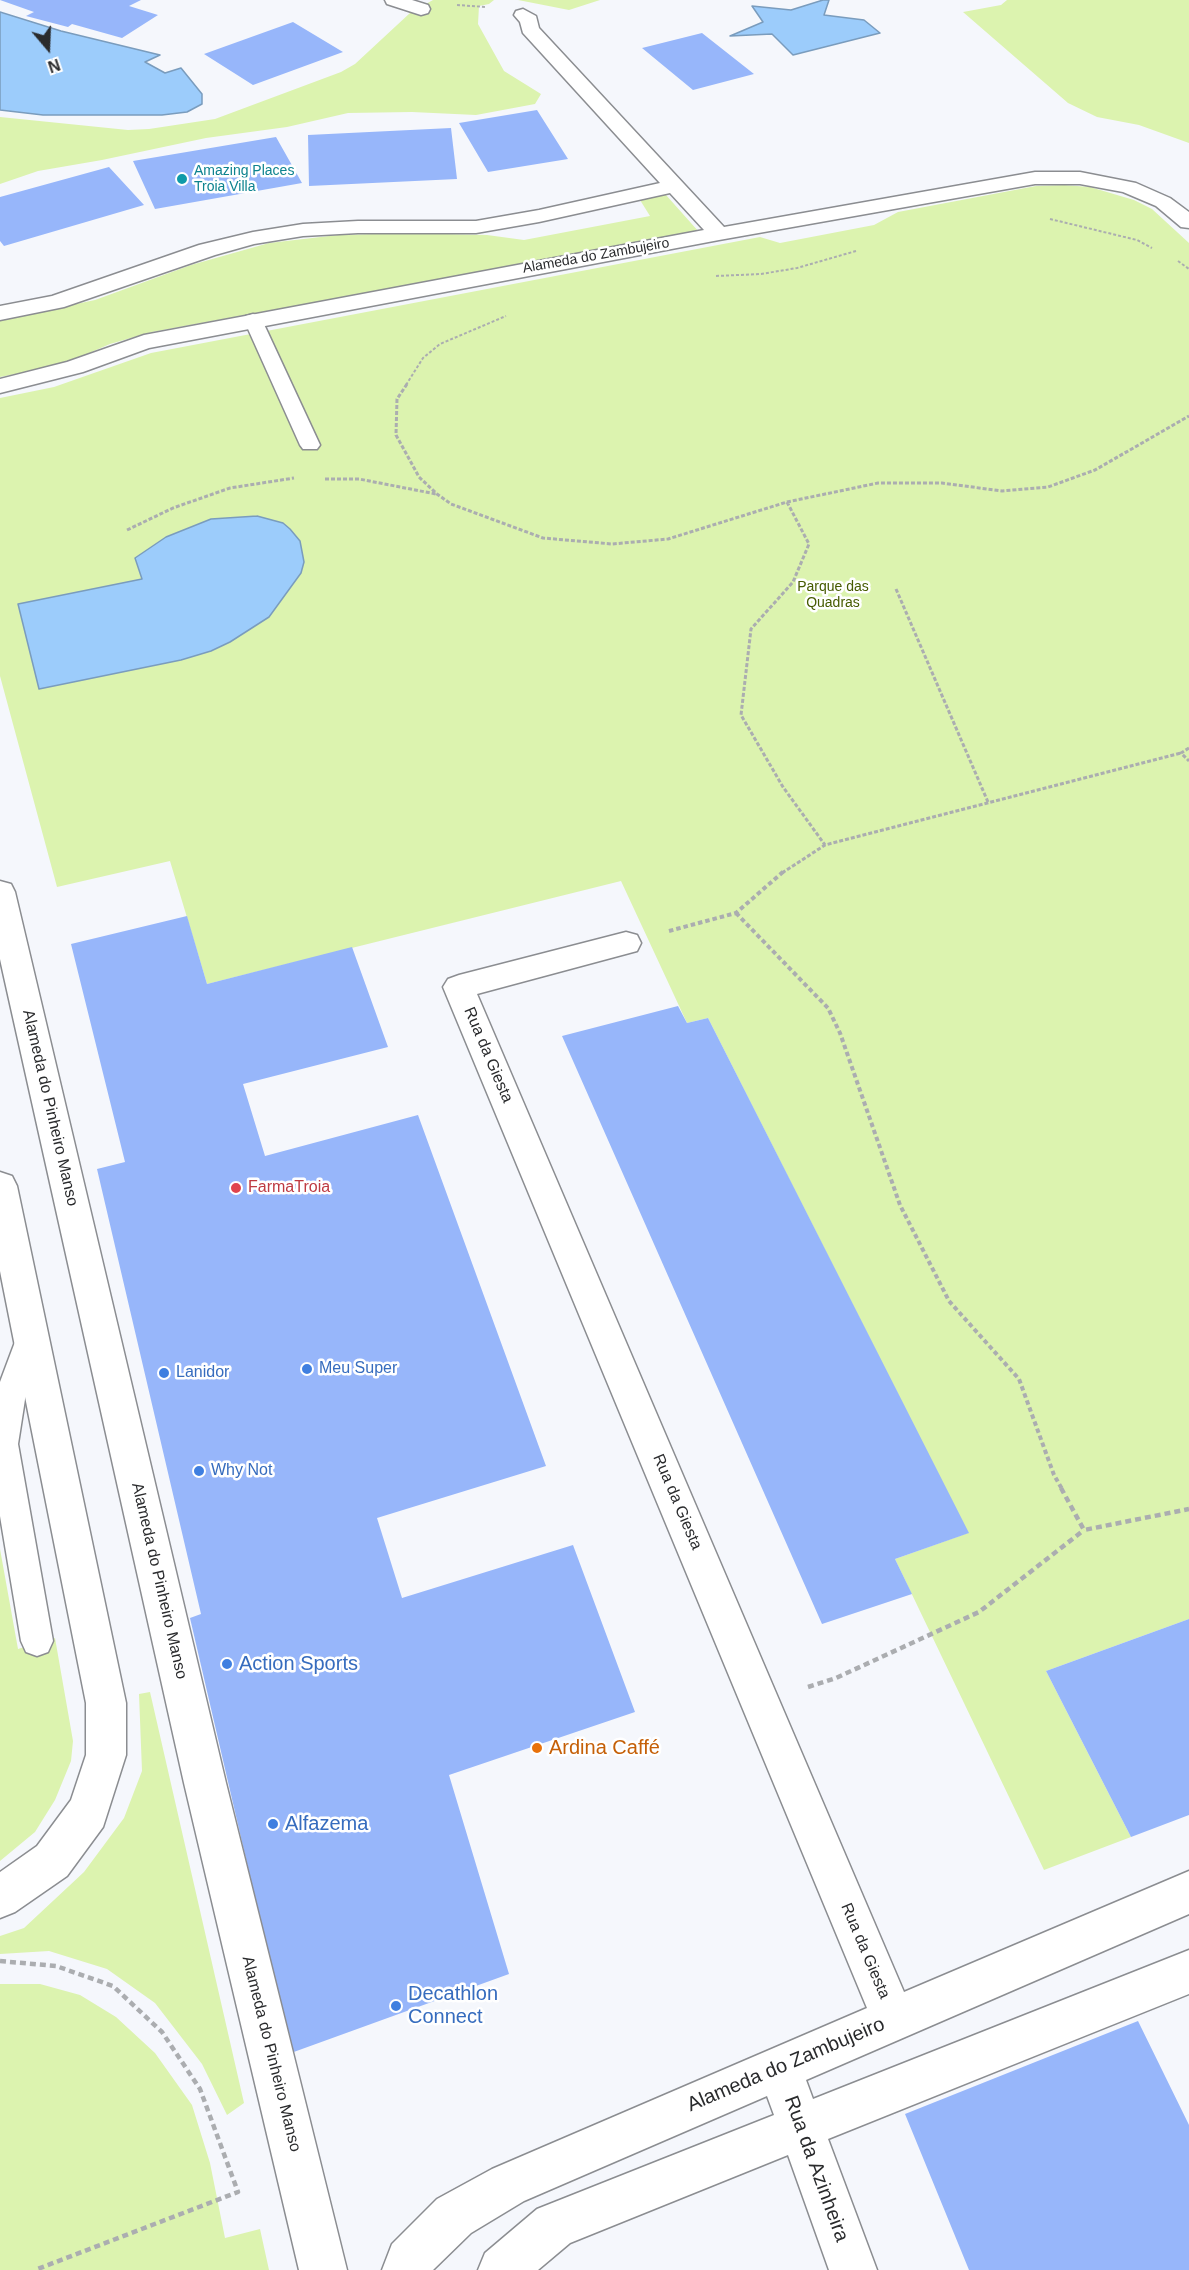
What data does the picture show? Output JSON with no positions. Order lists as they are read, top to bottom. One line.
{"streets":{"street":["Alameda do Zambujeiro","Rua da Giesta","Alameda do Pinheiro Manso","Rua da Azinheira"]},"crossings":[["Alameda do Zambujeiro","Rua da Giesta"],["Alameda do Zambujeiro","Rua da Azinheira"]],"parks":["Parque das Quadras"],"places":["Amazing Places Troia Villa","FarmaTroia","Meu Super","Lanidor","Why Not","Action Sports","Ardina Caffé","Alfazema","Decathlon Connect"],"north":"bottom"}
